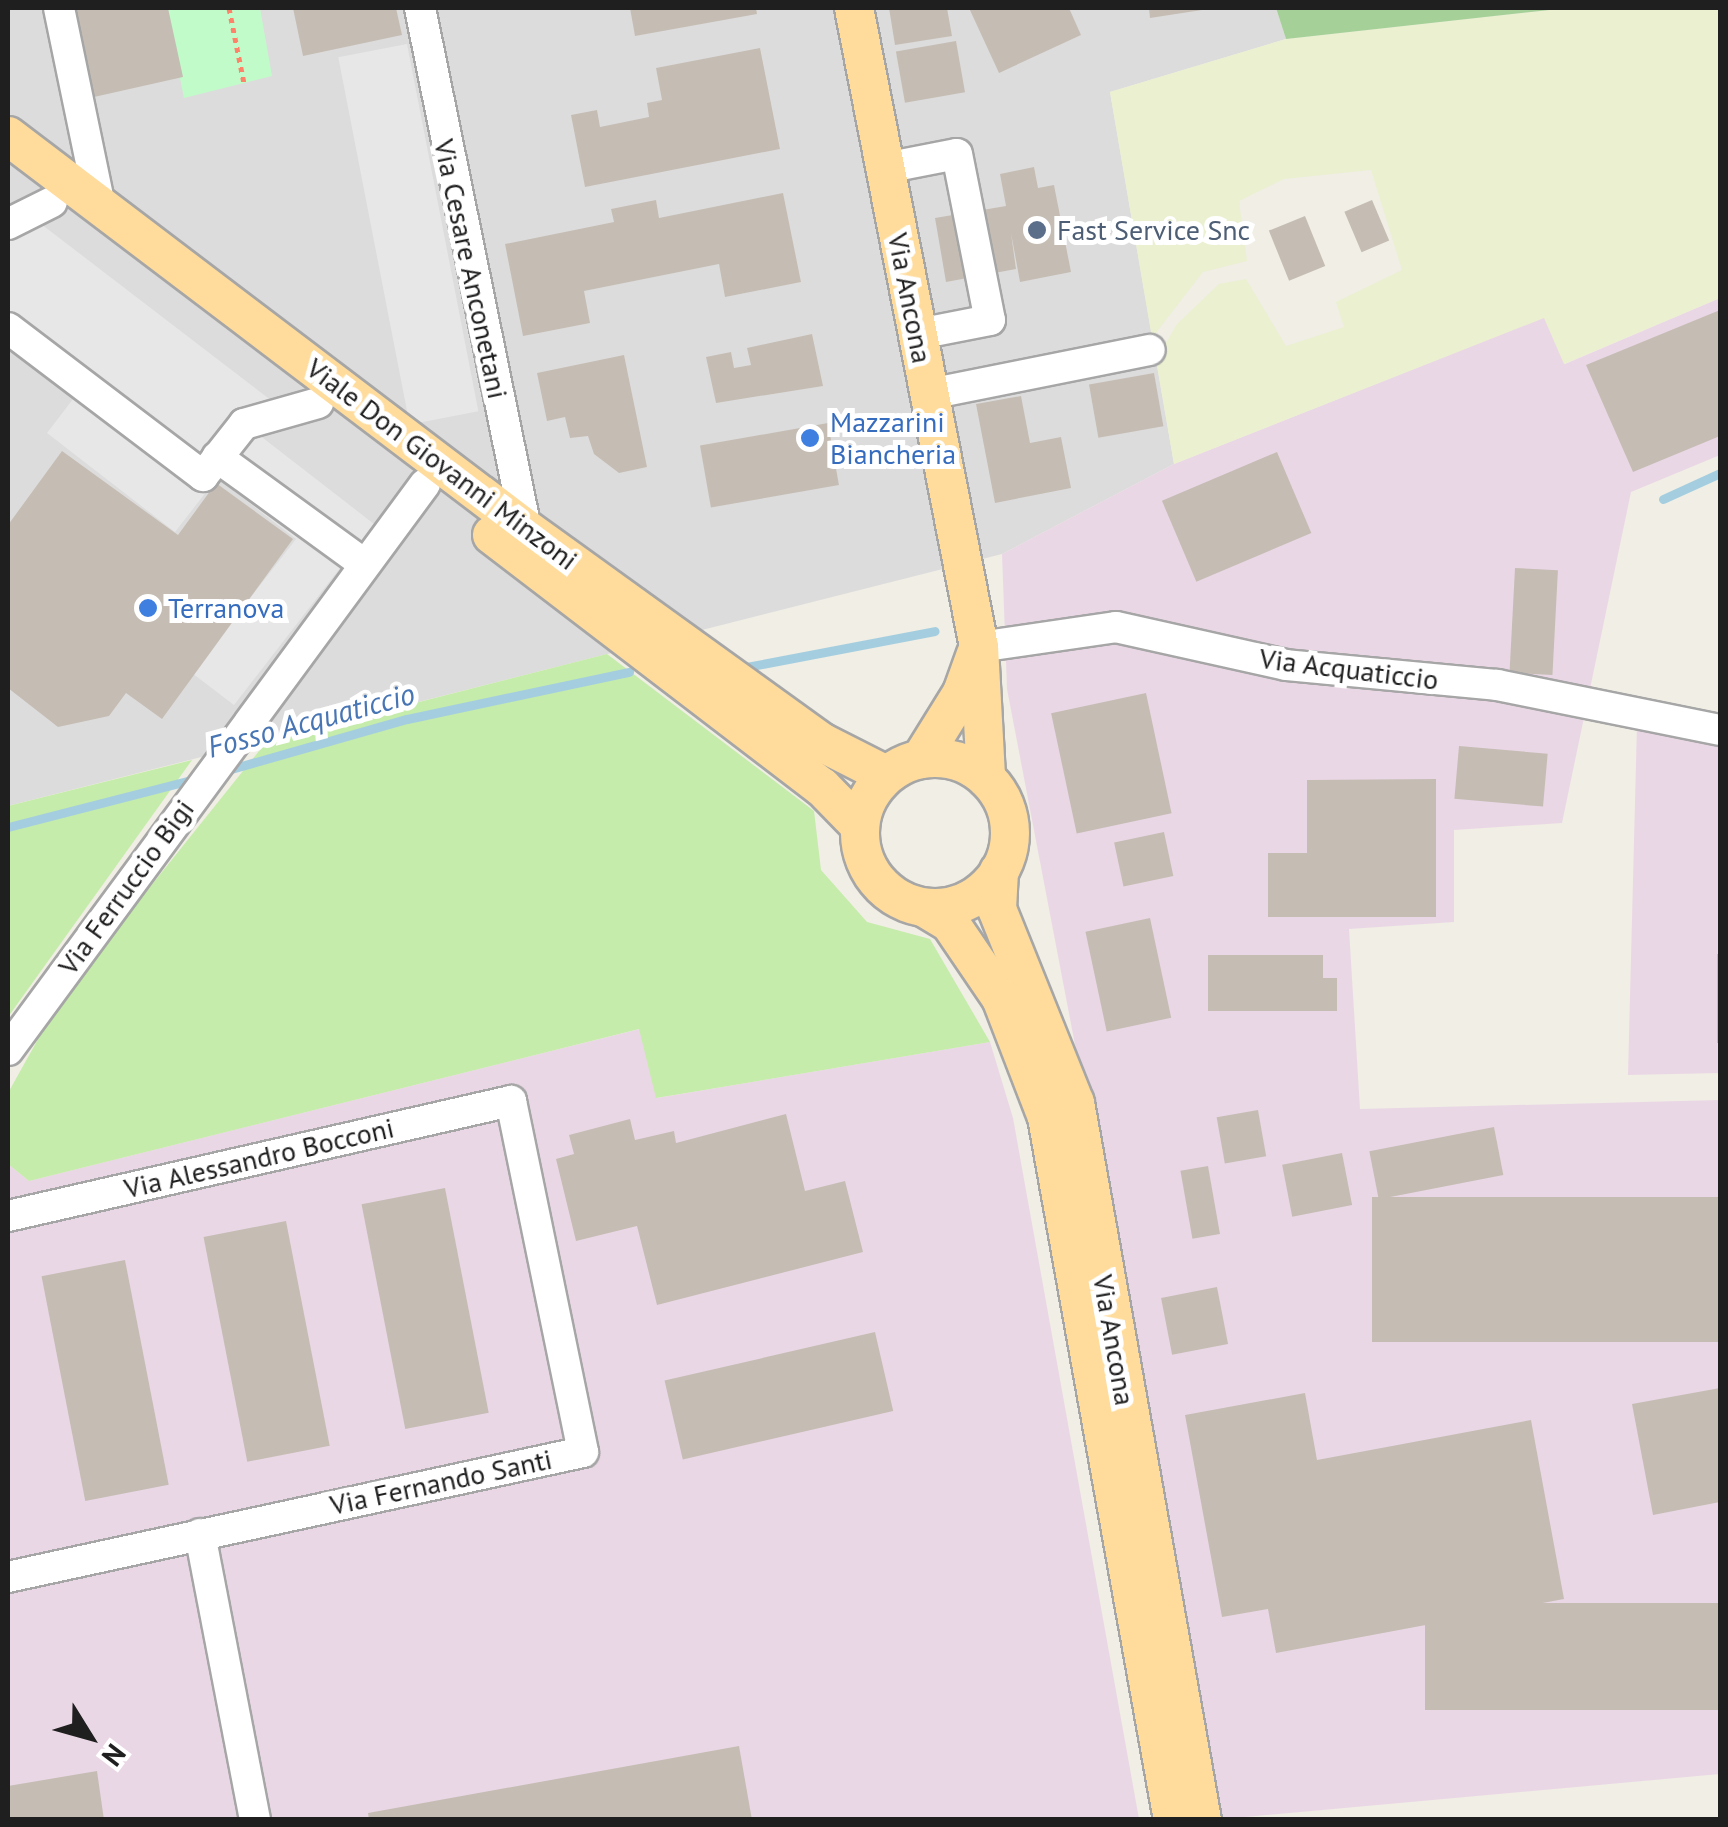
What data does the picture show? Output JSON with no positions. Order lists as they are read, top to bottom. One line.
{"streets":{"main road":["Via Ancona","Viale Don Giovanni Minzoni"],"street":["Via Cesare Anconetani","Via Acquaticcio","Via Ferruccio Bigi","Via Alessandro Bocconi","Via Fernando Santi"]},"crossings":[["Via Cesare Anconetani","Viale Don Giovanni Minzoni"],["Via Ancona","Viale Don Giovanni Minzoni"],["Via Ancona","Via Acquaticcio"],["Viale Don Giovanni Minzoni","Via Ferruccio Bigi"],["Via Alessandro Bocconi","Via Fernando Santi"]],"water":["Fosso Acquaticcio"],"places":["Fast Service Snc","Mazzarini Biancheria","Terranova"],"north":"bottom right"}
